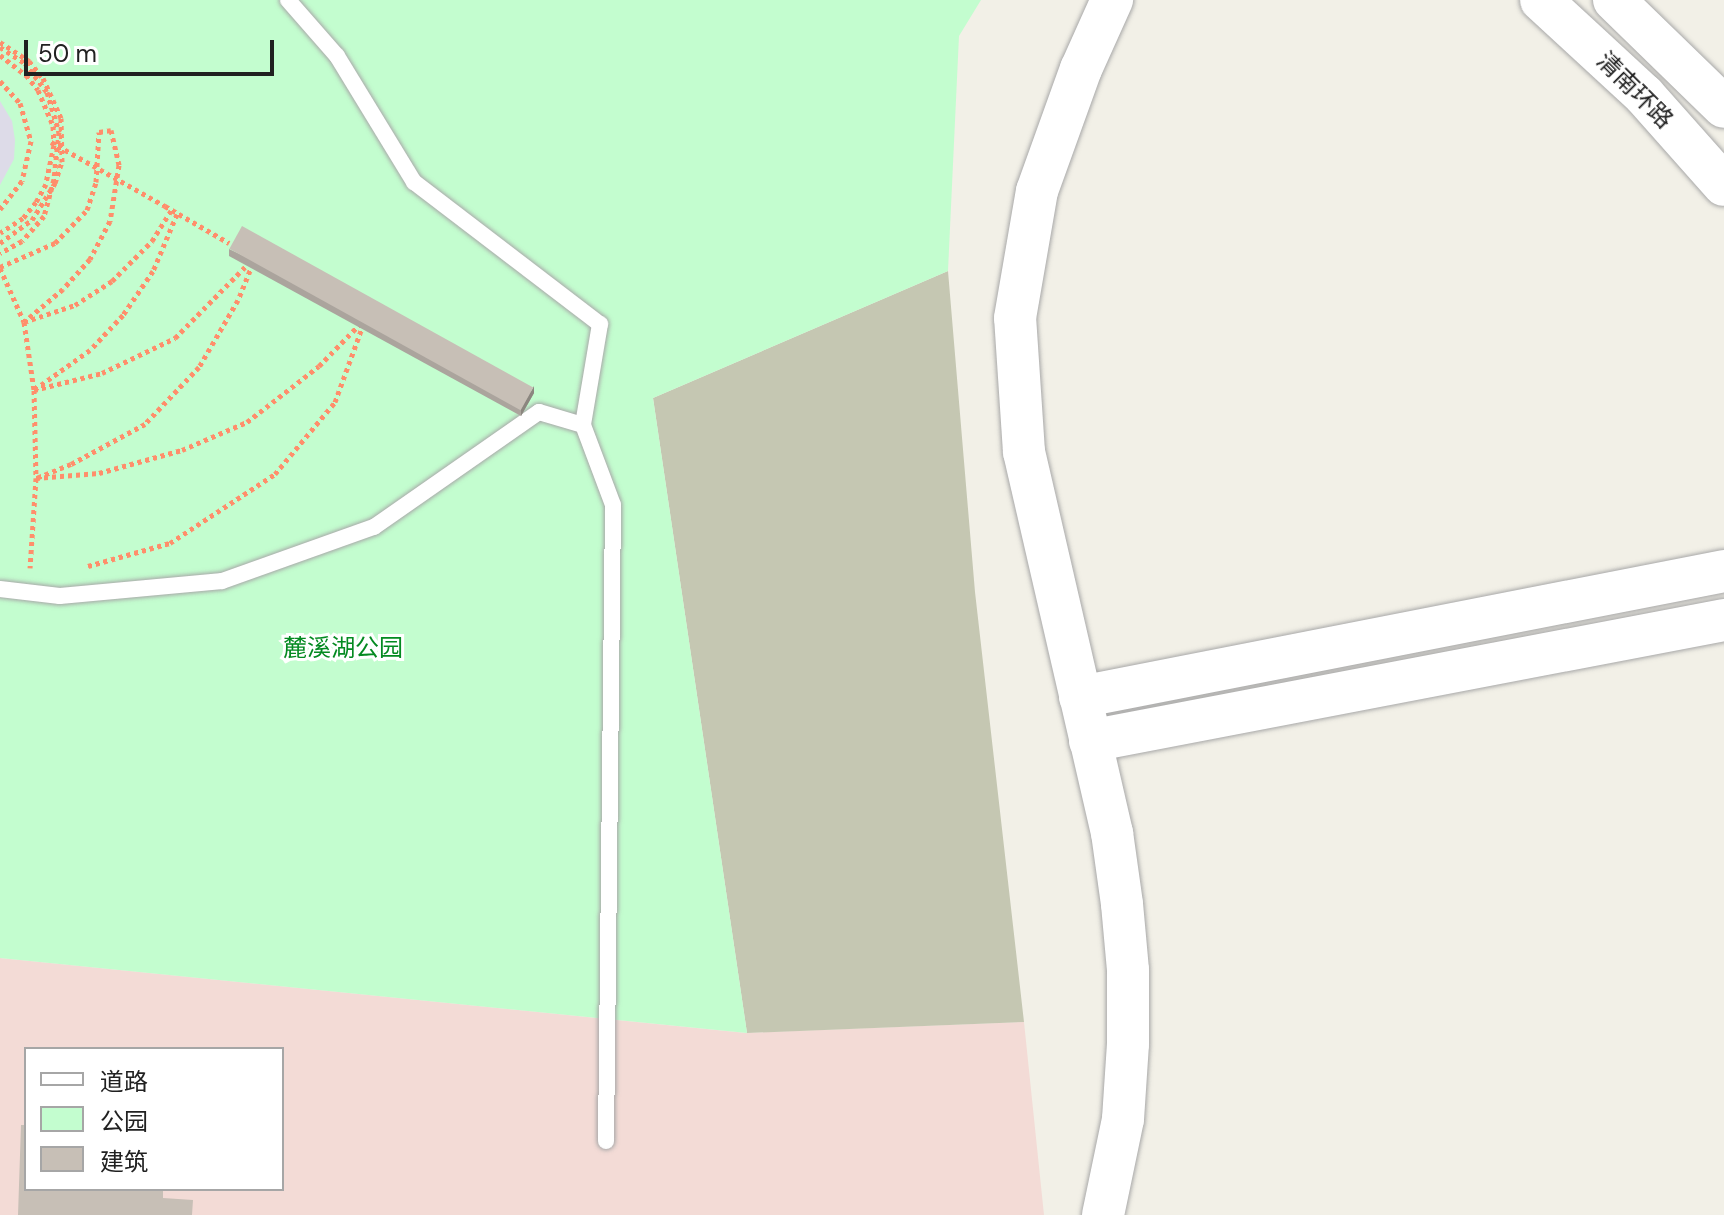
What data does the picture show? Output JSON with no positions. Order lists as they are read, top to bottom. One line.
{"streets":{"street":["清南环路"]},"parks":["麓溪湖公园"],"legend":["道路","公园","建筑"],"scale_bar":"50 m"}
